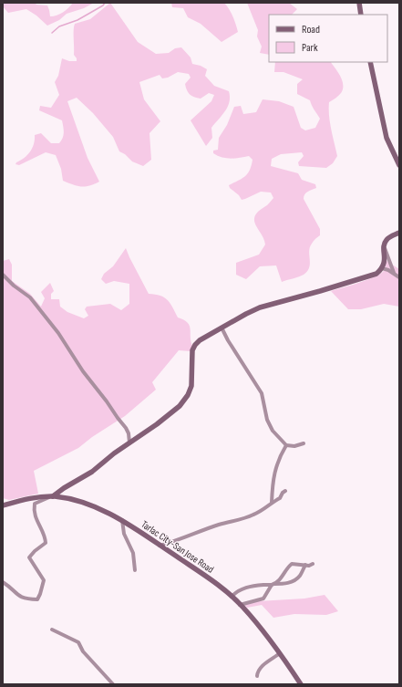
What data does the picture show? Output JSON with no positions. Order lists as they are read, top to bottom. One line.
{"streets":{"street":["Tarlac City-San Jose Road"]},"legend":["Road","Park"]}
